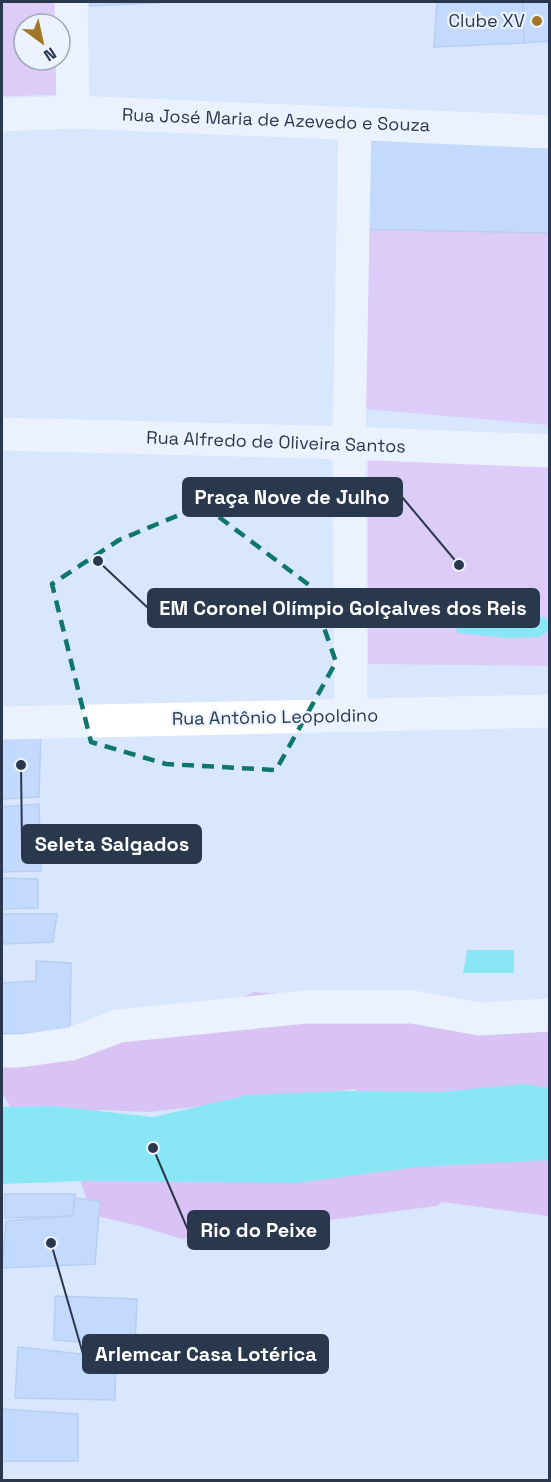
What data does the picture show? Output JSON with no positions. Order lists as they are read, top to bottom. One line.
{"streets":{"street":["Rua José Maria de Azevedo e Souza","Rua Alfredo de Oliveira Santos","Rua Antônio Leopoldino"]},"places":["Clube XV","EM Coronel Olímpio Golçalves dos Reis","Praça Nove de Julho","Seleta Salgados","Rio do Peixe","Arlemcar Casa Lotérica"],"north":"bottom right"}
